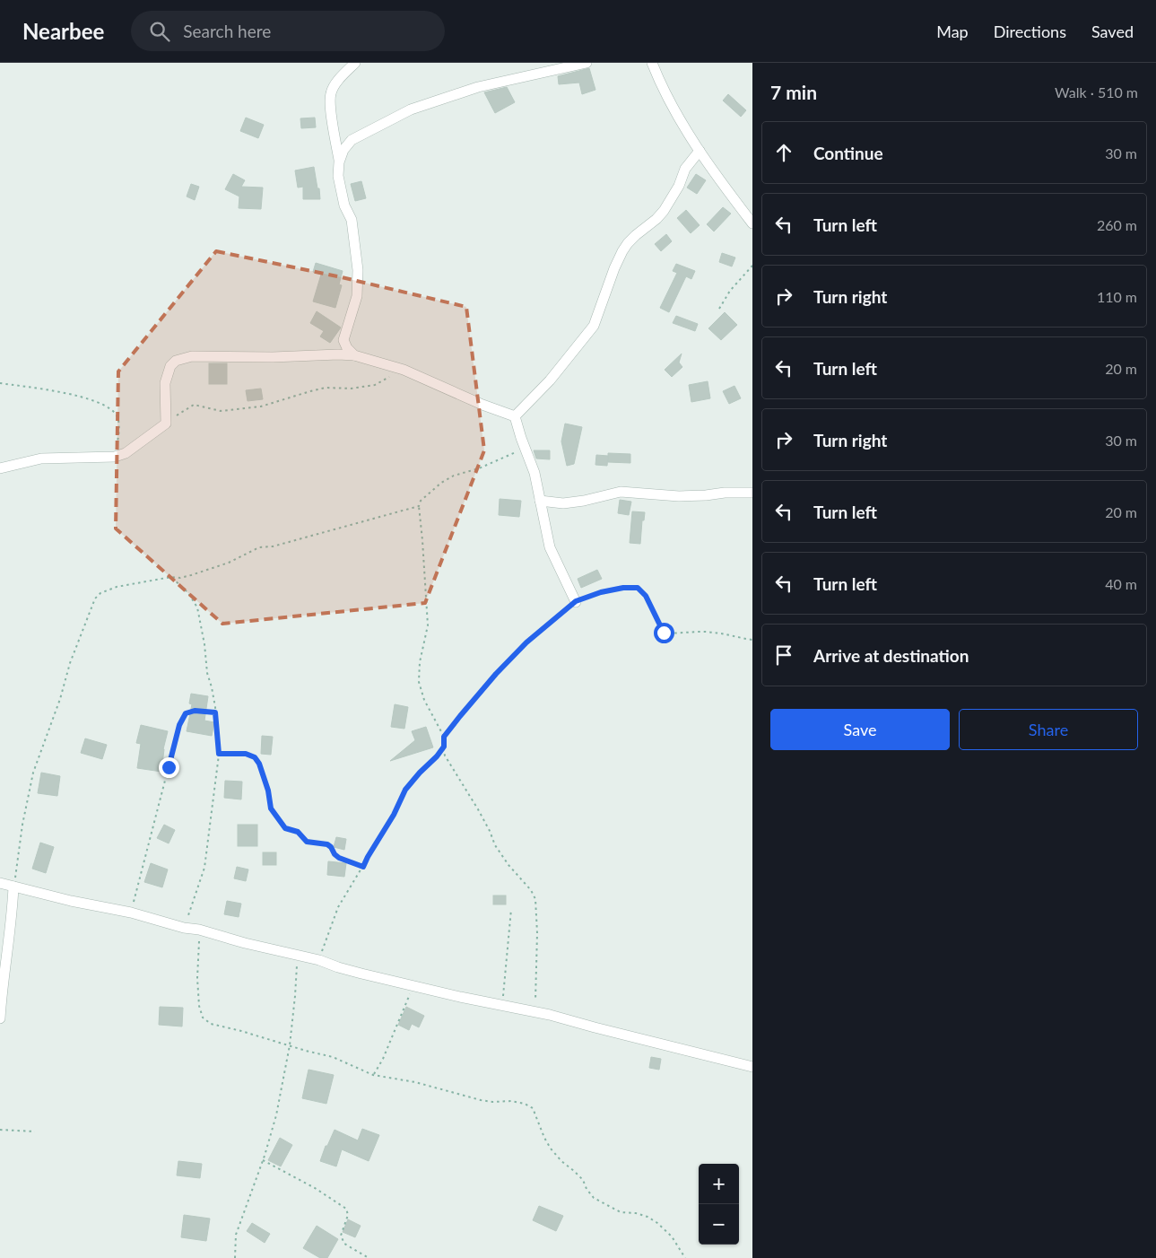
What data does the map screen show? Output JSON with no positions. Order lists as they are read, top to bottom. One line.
{"page":{"header":"Nearbee","search":"Search here","nav":["Map","Directions","Saved"],"heading":["7 min","Walk · 510 m"],"list":[["Continue","30 m"],["Turn left","260 m"],["Turn right","110 m"],["Turn left","20 m"],["Turn right","30 m"],["Turn left","20 m"],["Turn left","40 m"],"Arrive at destination"],"buttons":["Save","Share"],"map_buttons":["+","−"]}}
